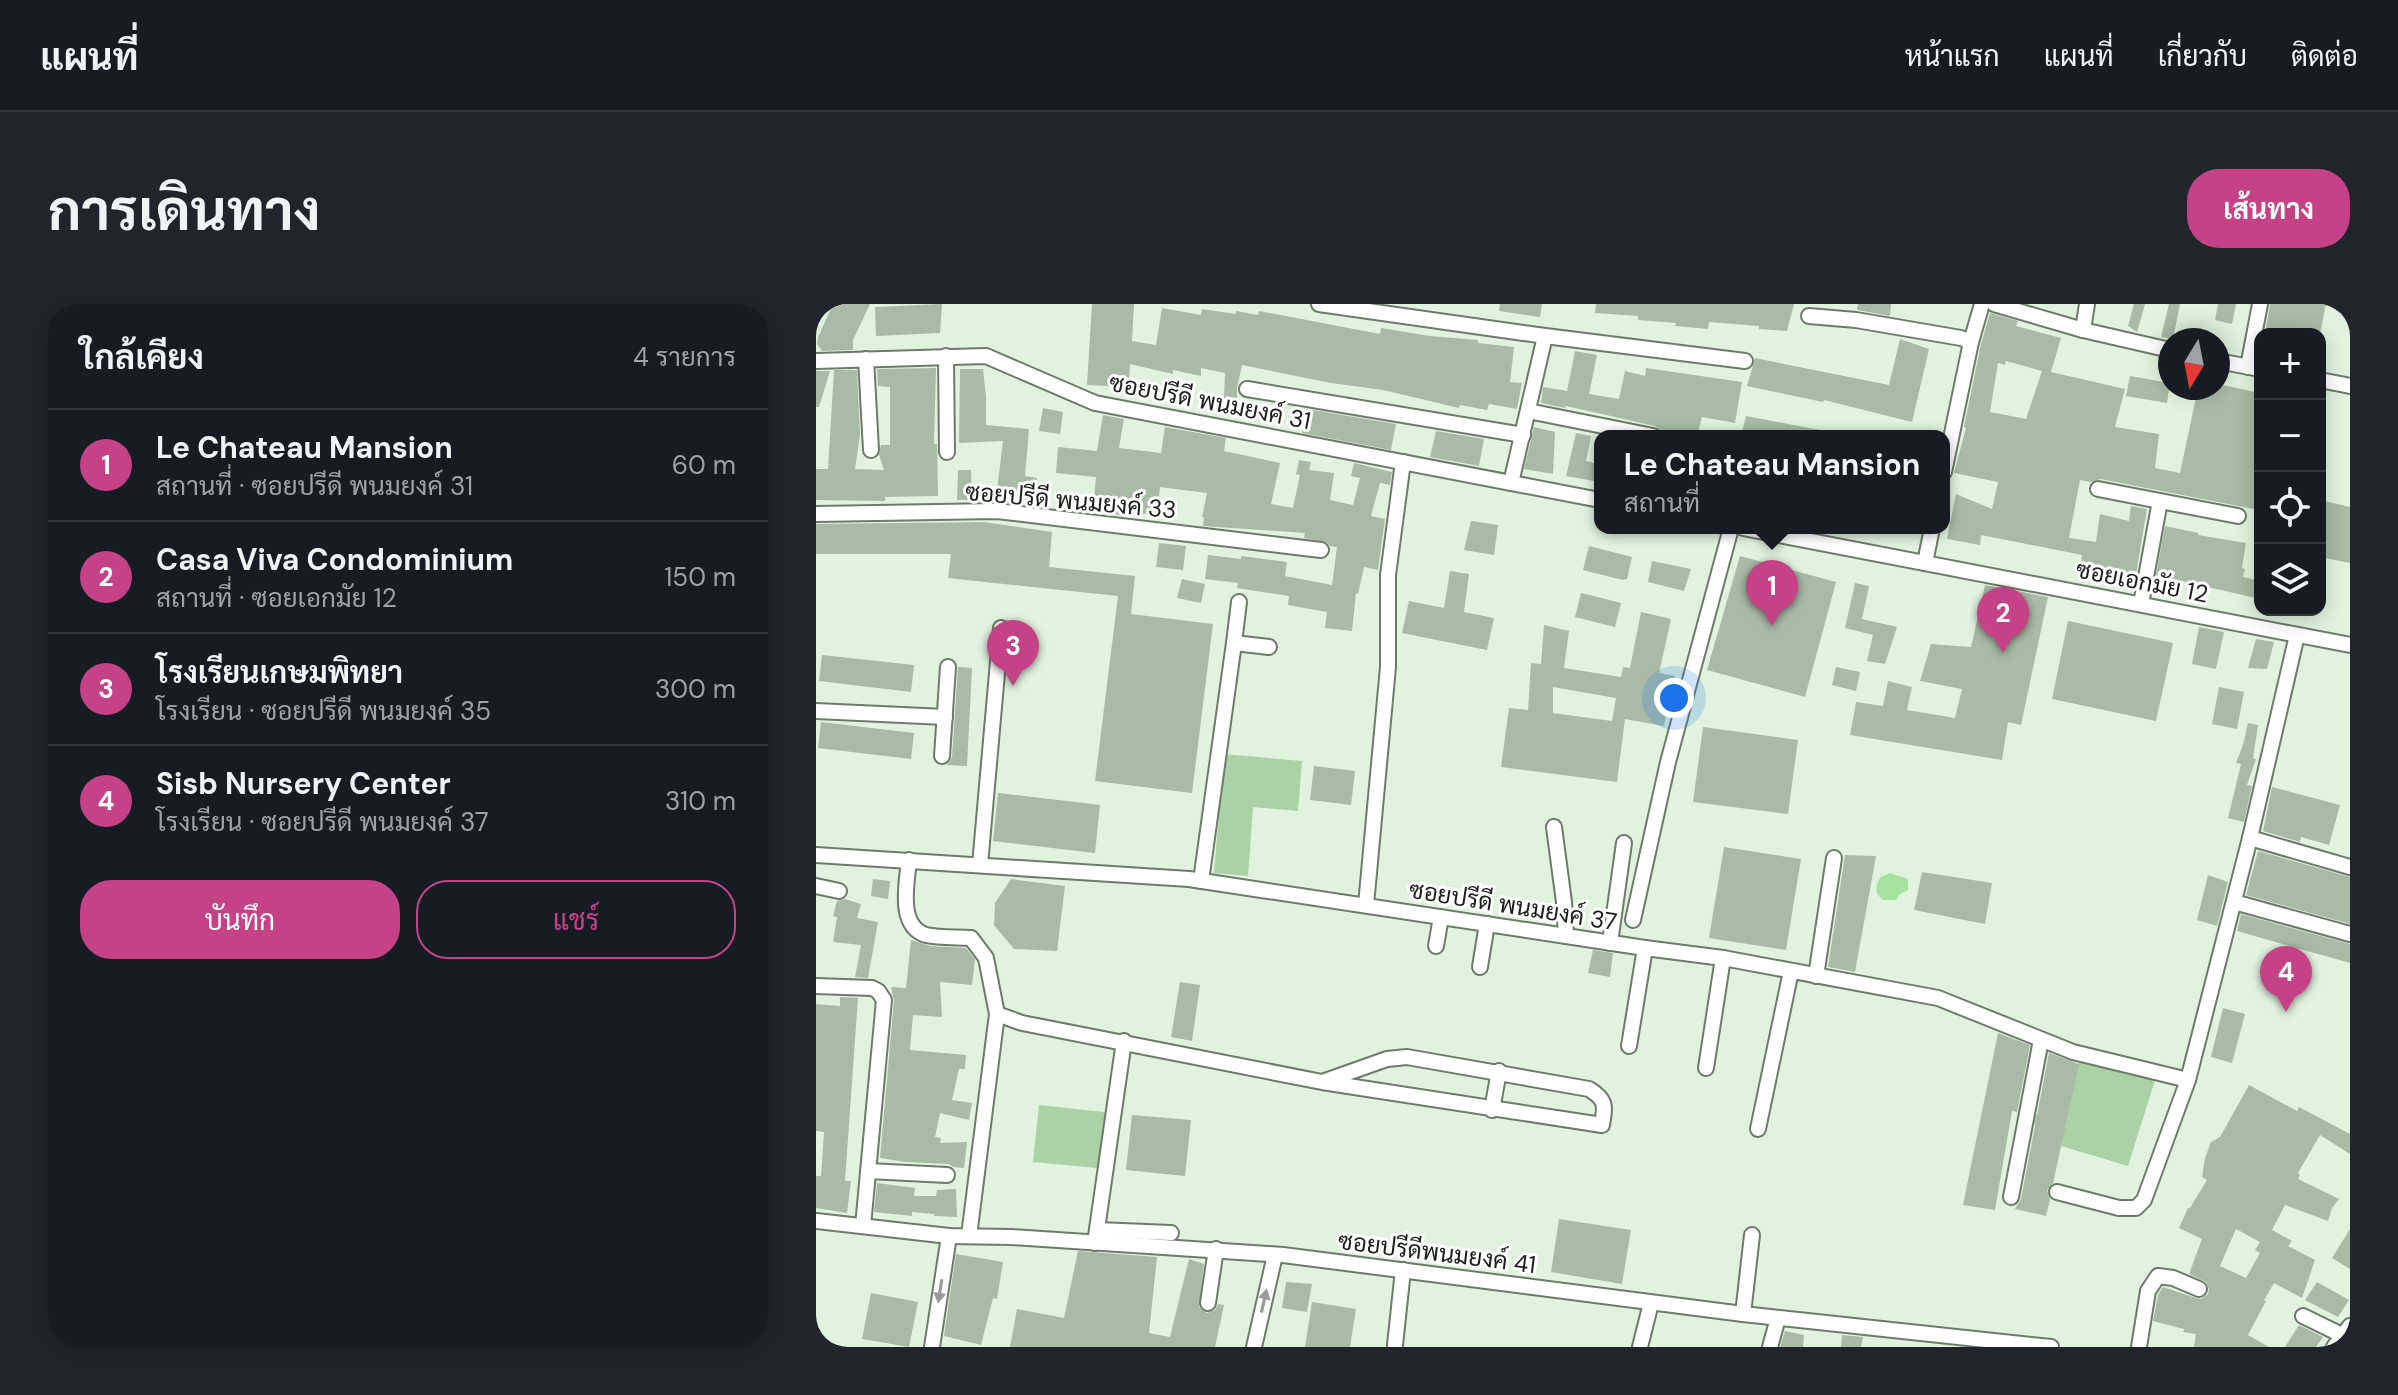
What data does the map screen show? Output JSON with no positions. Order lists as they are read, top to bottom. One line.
{"streets":{"street":["ซอยปรีดี พนมยงค์ 31","ซอยปรีดี พนมยงค์ 33","ซอยเอกมัย 12","ซอยปรีดี พนมยงค์ 37","ซอยปรีดีพนมยงค์ 41"]},"north":"bottom","page":{"header":"แผนที่","nav":["หน้าแรก","แผนที่","เกี่ยวกับ","ติดต่อ"],"buttons":["เส้นทาง",["บันทึก","แชร์"]],"title":"การเดินทาง","heading":["ใกล้เคียง","4 รายการ"],"map_buttons":["+","−"],"list":[{"mark":"1","name":"Le Chateau Mansion","note":"สถานที่ · ซอยปรีดี พนมยงค์ 31","value":"60 m"},{"mark":"2","name":"Casa Viva Condominium","note":"สถานที่ · ซอยเอกมัย 12","value":"150 m"},{"mark":"3","name":"โรงเรียนเกษมพิทยา","note":"โรงเรียน · ซอยปรีดี พนมยงค์ 35","value":"300 m"},{"mark":"4","name":"Sisb Nursery Center","note":"โรงเรียน · ซอยปรีดี พนมยงค์ 37","value":"310 m"}],"popup":["Le Chateau Mansion","สถานที่"],"pins":["1","2","3","4"]}}
